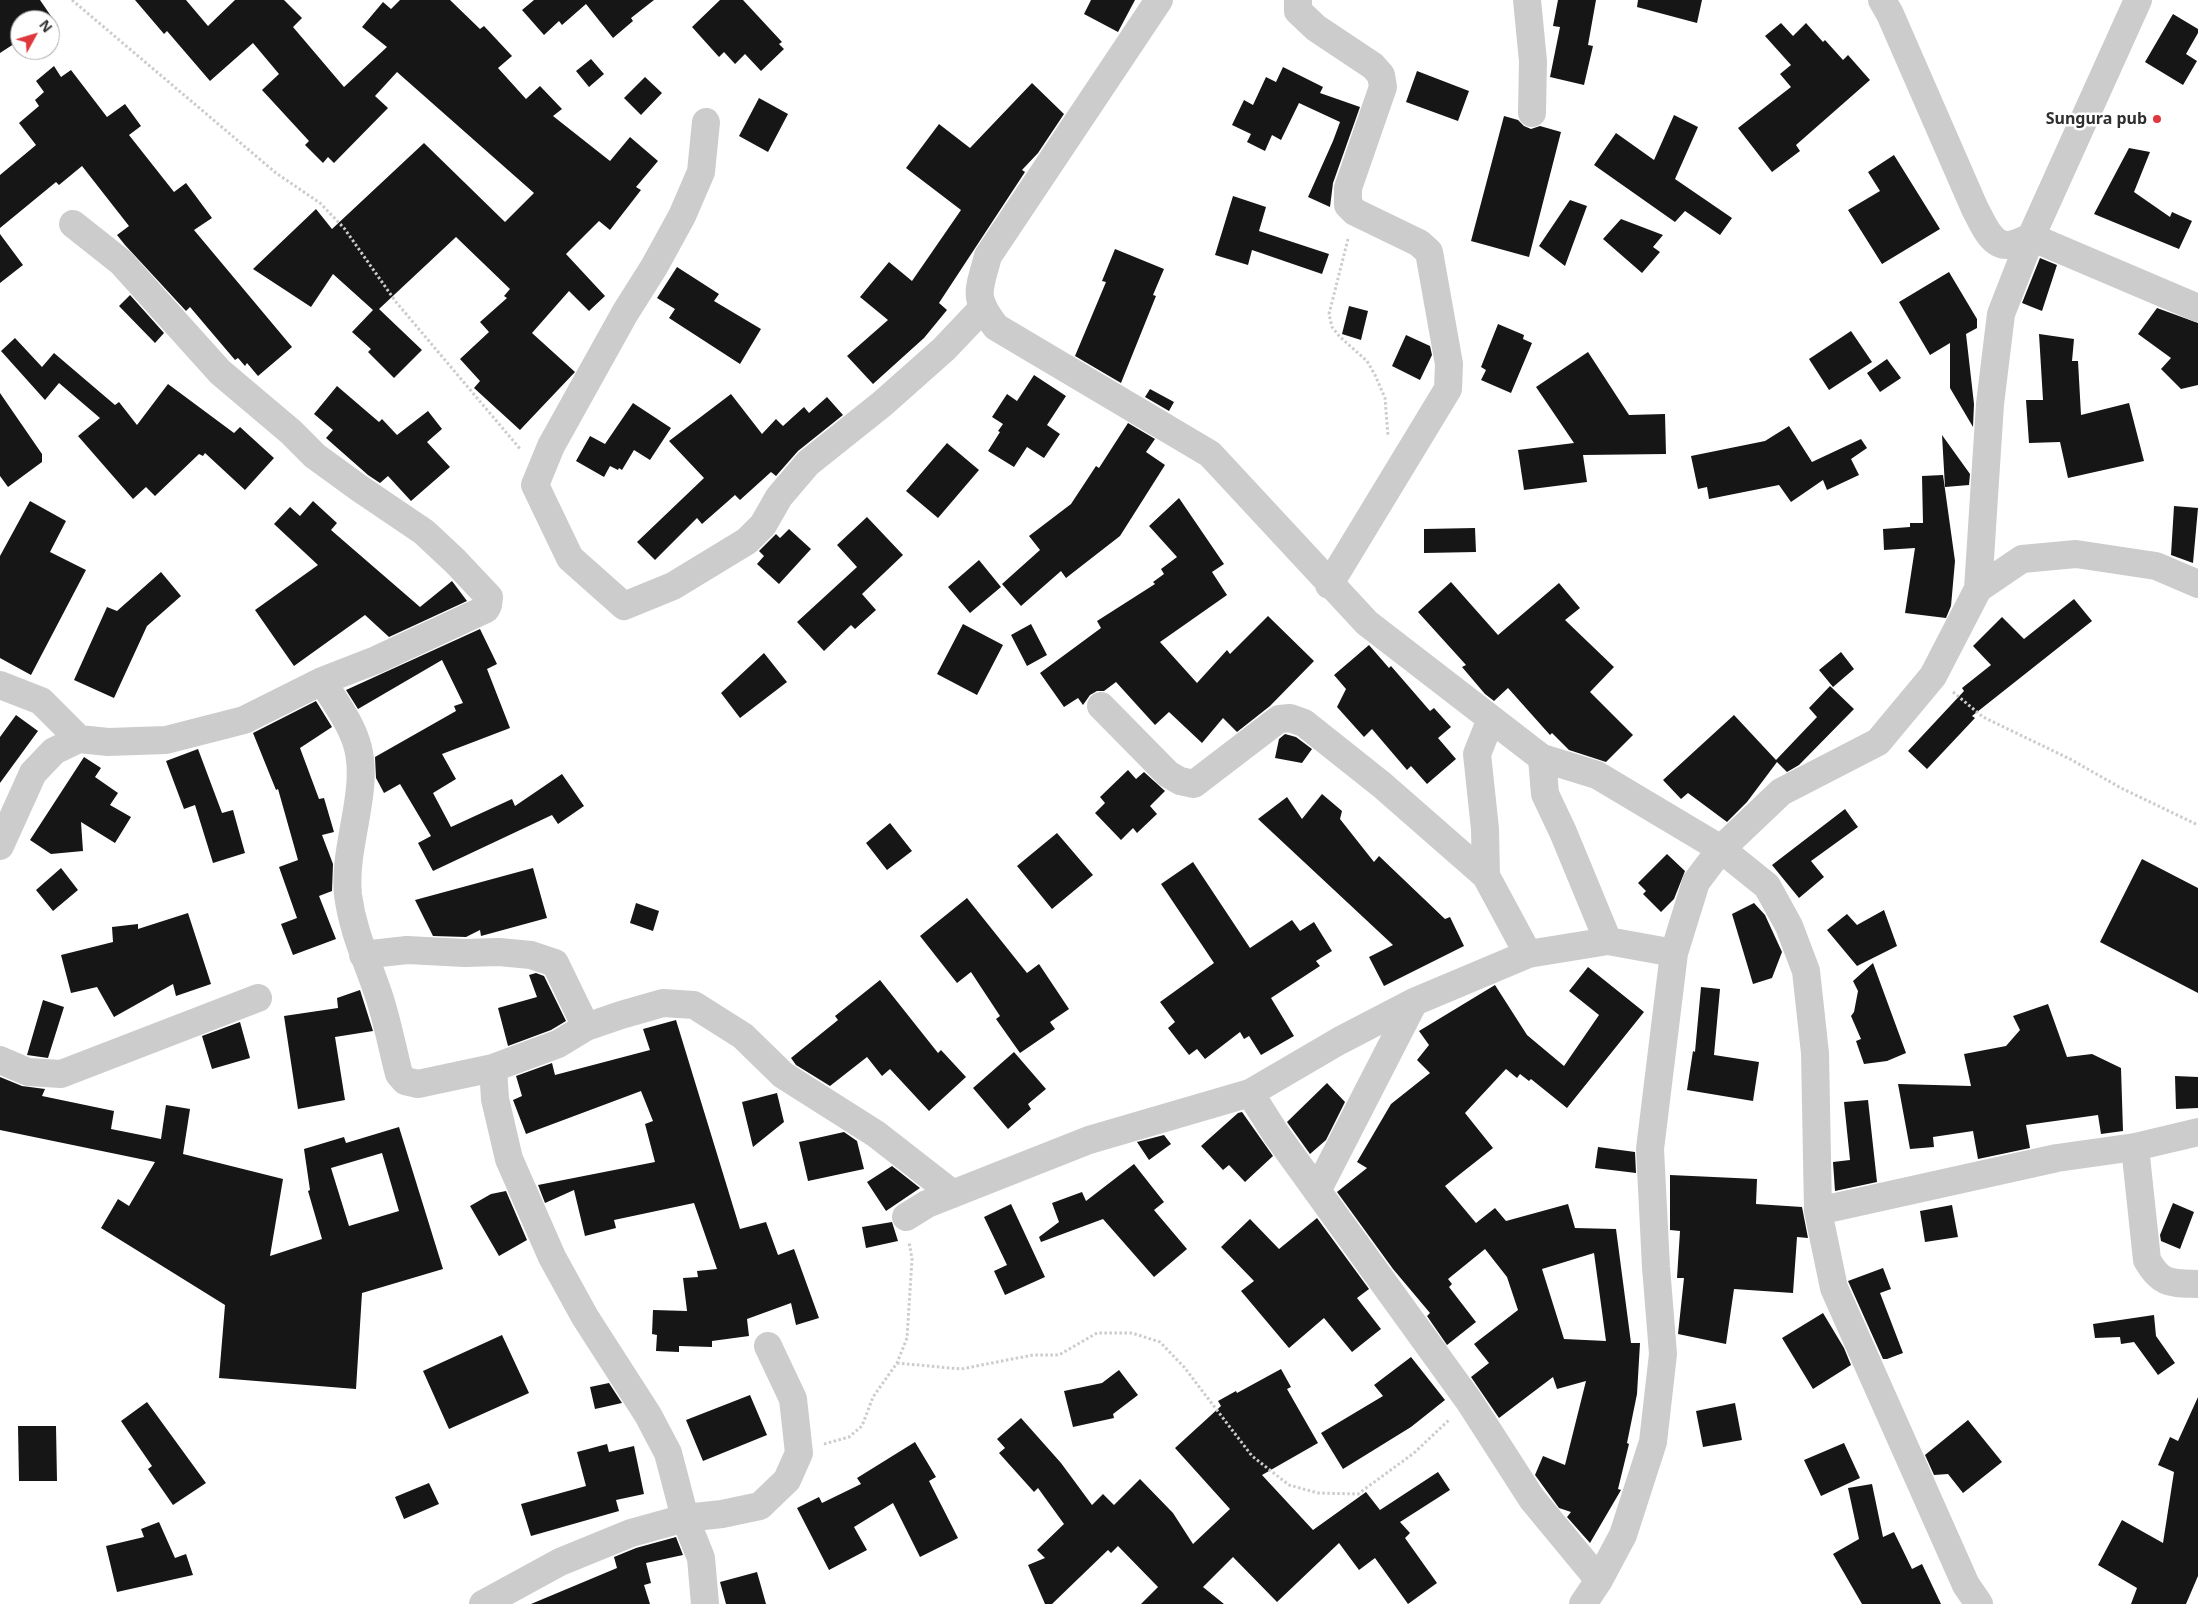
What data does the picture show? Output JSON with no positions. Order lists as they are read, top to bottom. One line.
{"places":["Sungura pub"],"north":"top right"}
